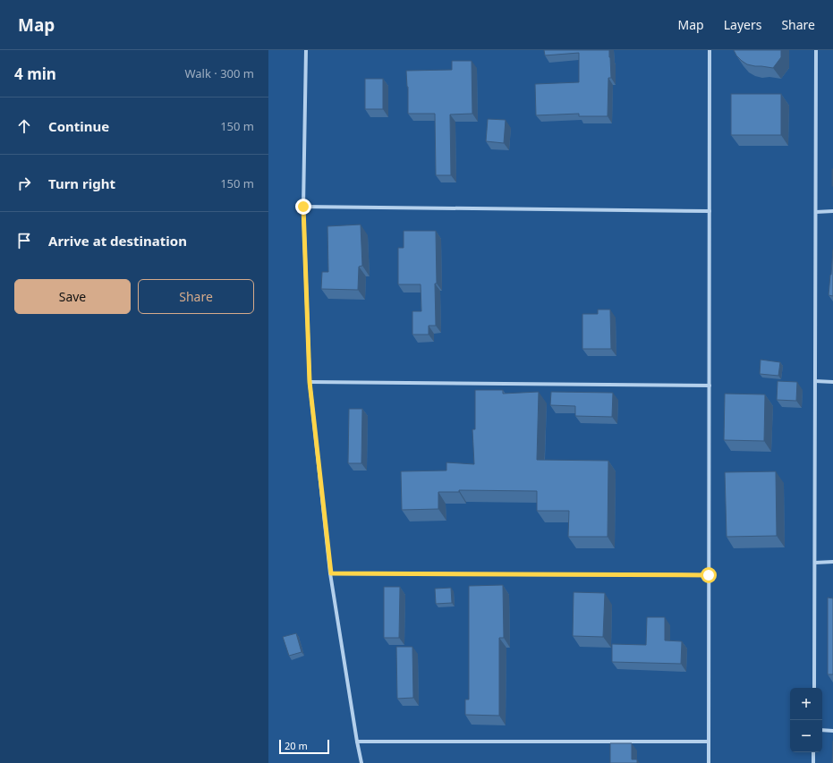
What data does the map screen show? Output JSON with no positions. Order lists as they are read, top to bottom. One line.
{"scale_bar":"20 m","page":{"header":"Map","nav":["Map","Layers","Share"],"heading":["4 min","Walk · 300 m"],"list":[["Continue","150 m"],["Turn right","150 m"],"Arrive at destination"],"buttons":["Save","Share"],"map_buttons":["+","−"],"scale":"20 m"}}
